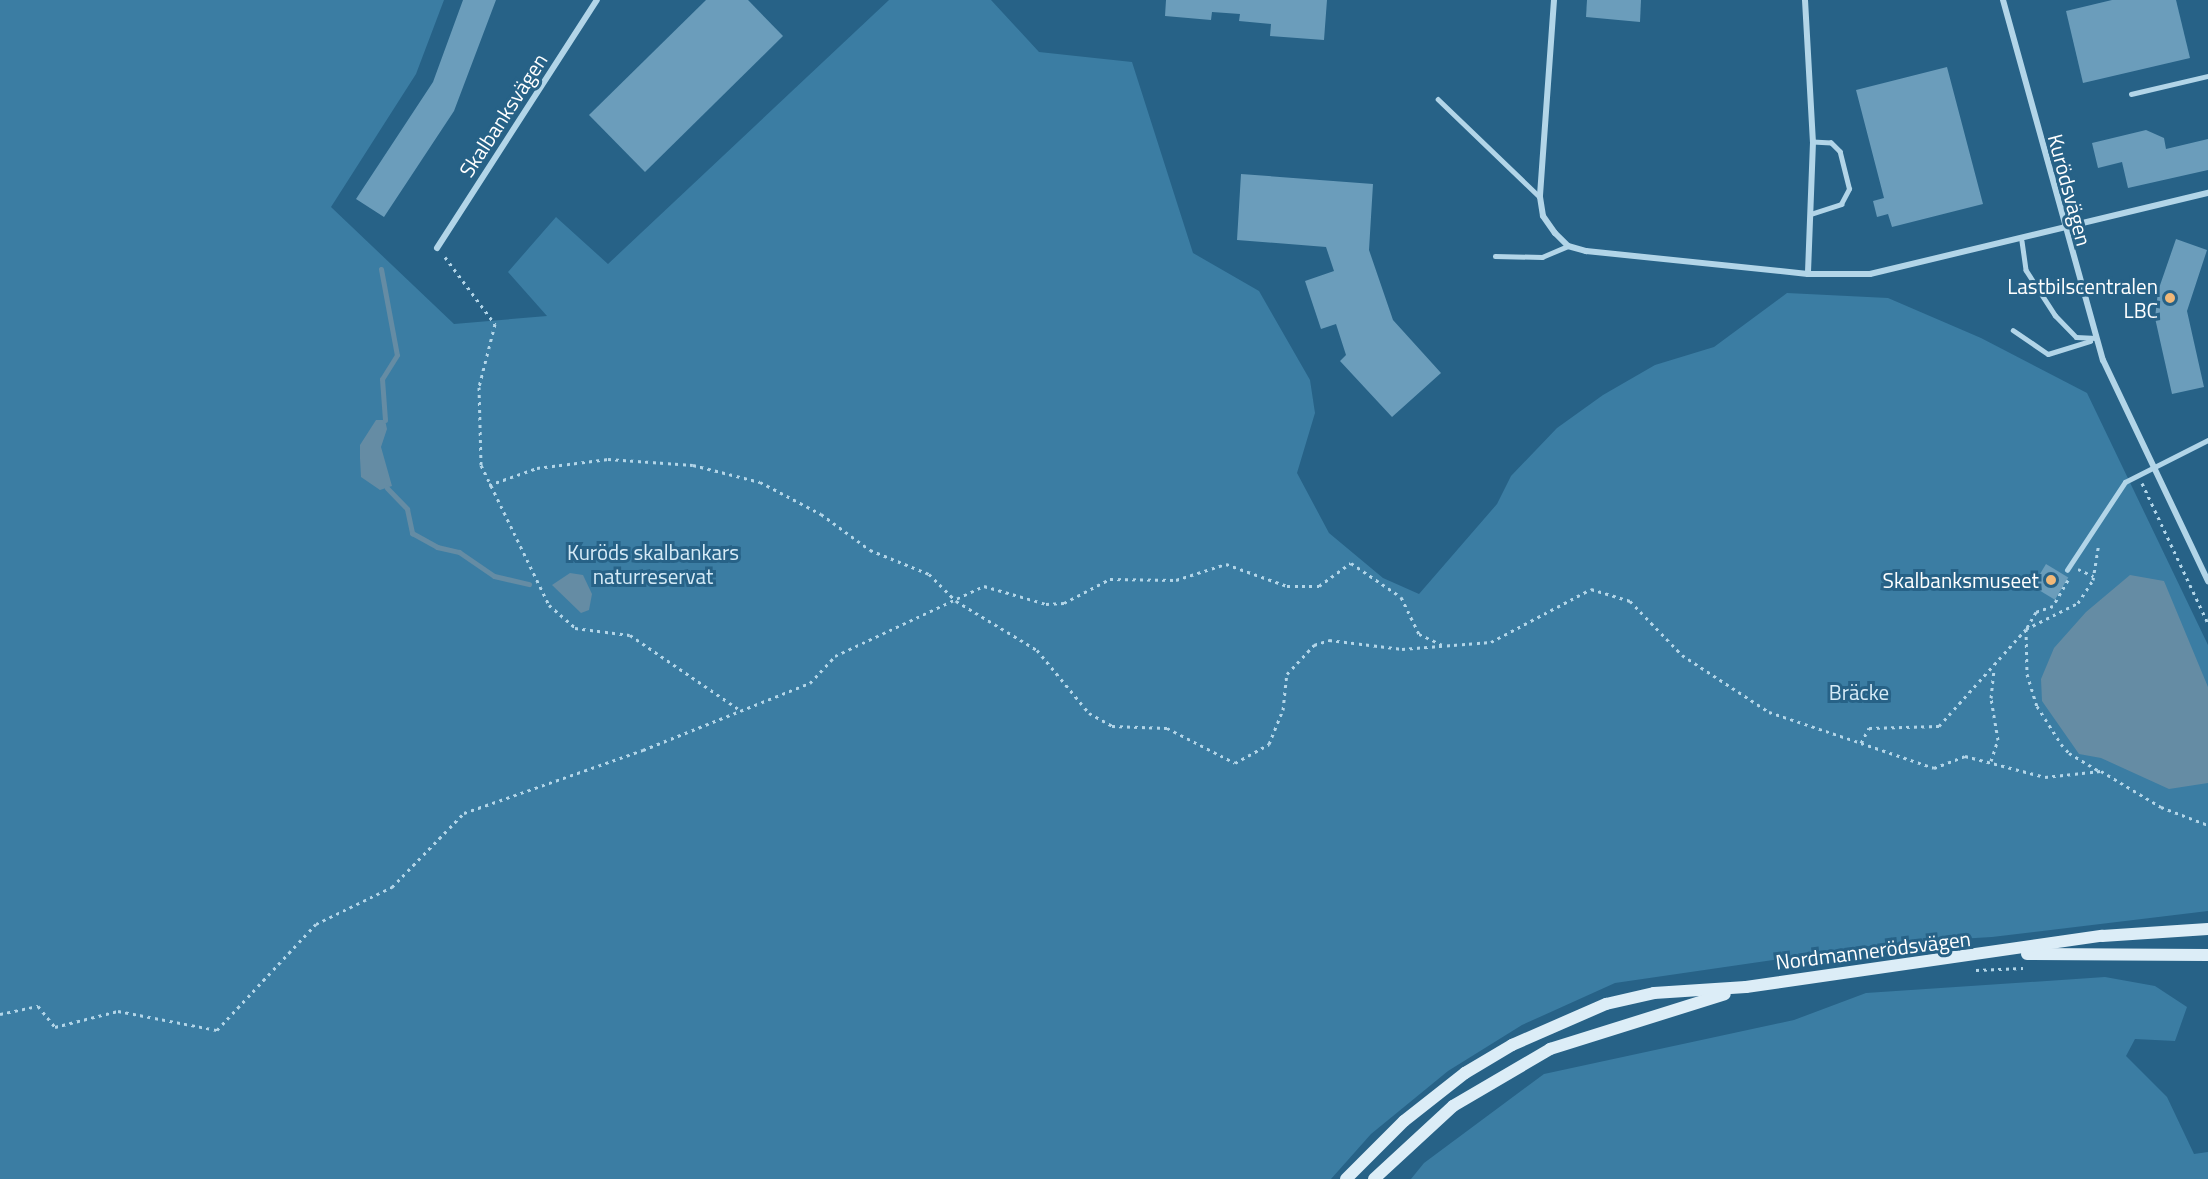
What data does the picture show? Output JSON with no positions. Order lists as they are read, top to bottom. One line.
{"streets":{"main road":["Nordmannerödsvägen"],"street":["Skalbanksvägen","Kurödsvägen"]},"parks":["Kuröds skalbankars naturreservat","Bräcke"],"places":["Lastbilscentralen LBC","Skalbanksmuseet"]}
